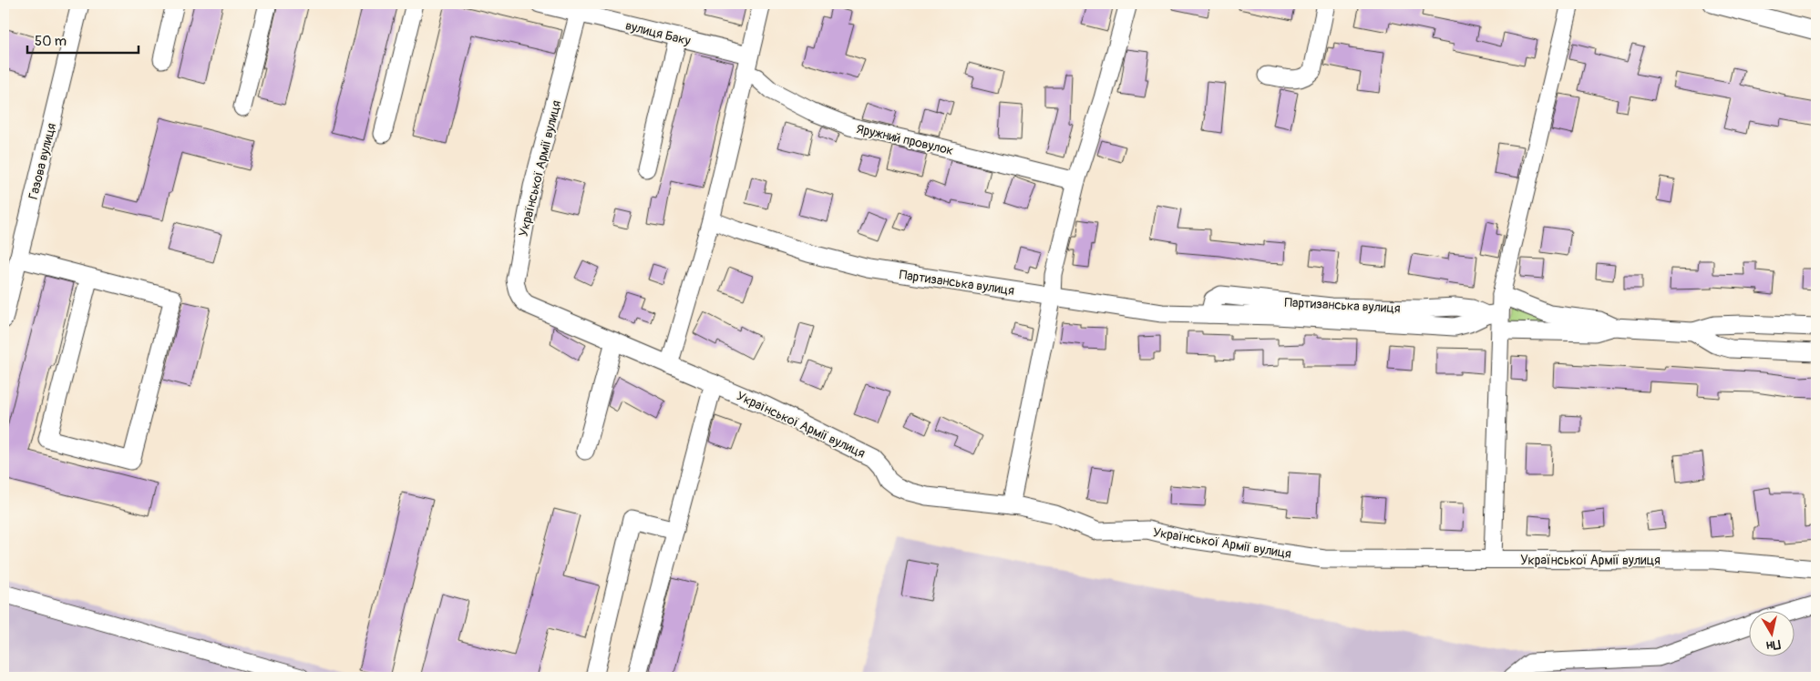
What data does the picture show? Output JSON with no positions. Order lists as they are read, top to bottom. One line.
{"streets":{"street":["вулиця Баку","Яружний провулок","Газова вулиця","Української Армії вулиця","Партизанська вулиця"]},"crossings":[["вулиця Баку","Української Армії вулиця"]],"scale_bar":"50 m","north":"bottom"}
